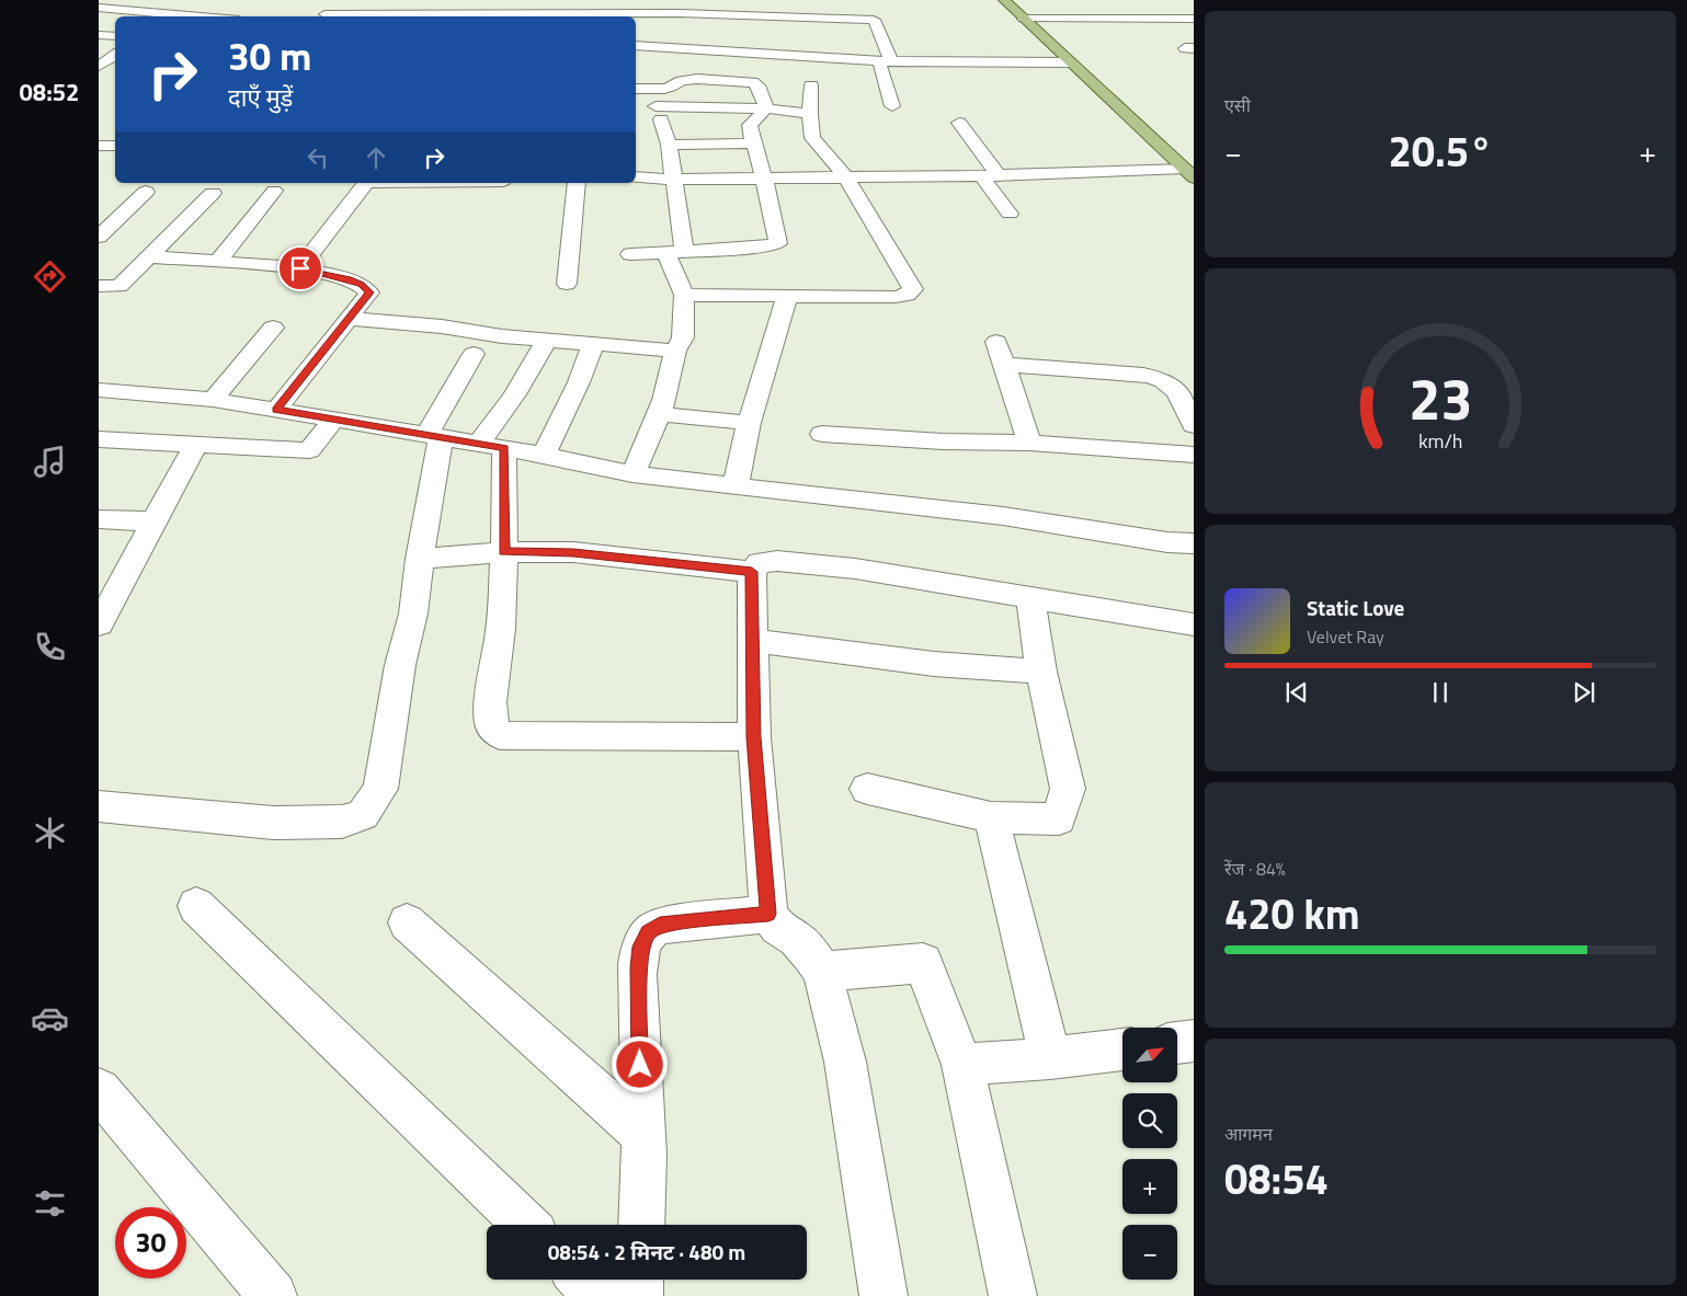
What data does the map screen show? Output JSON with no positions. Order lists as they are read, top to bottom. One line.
{"north":"top right","page":{"tabs":"08:52","tile":["एसी",["रेंज · 84%","420 km"],["आगमन","08:54"]],"turn":["30 m","दाएँ मुड़ें"],"heat":["−","20.5°","+"],"song":["Static Love","Velvet Ray"],"map_buttons":["+","−"],"limit":"30","trip":"08:54 · 2 मिनट · 480 m","gauge":["23","km/h"]}}
